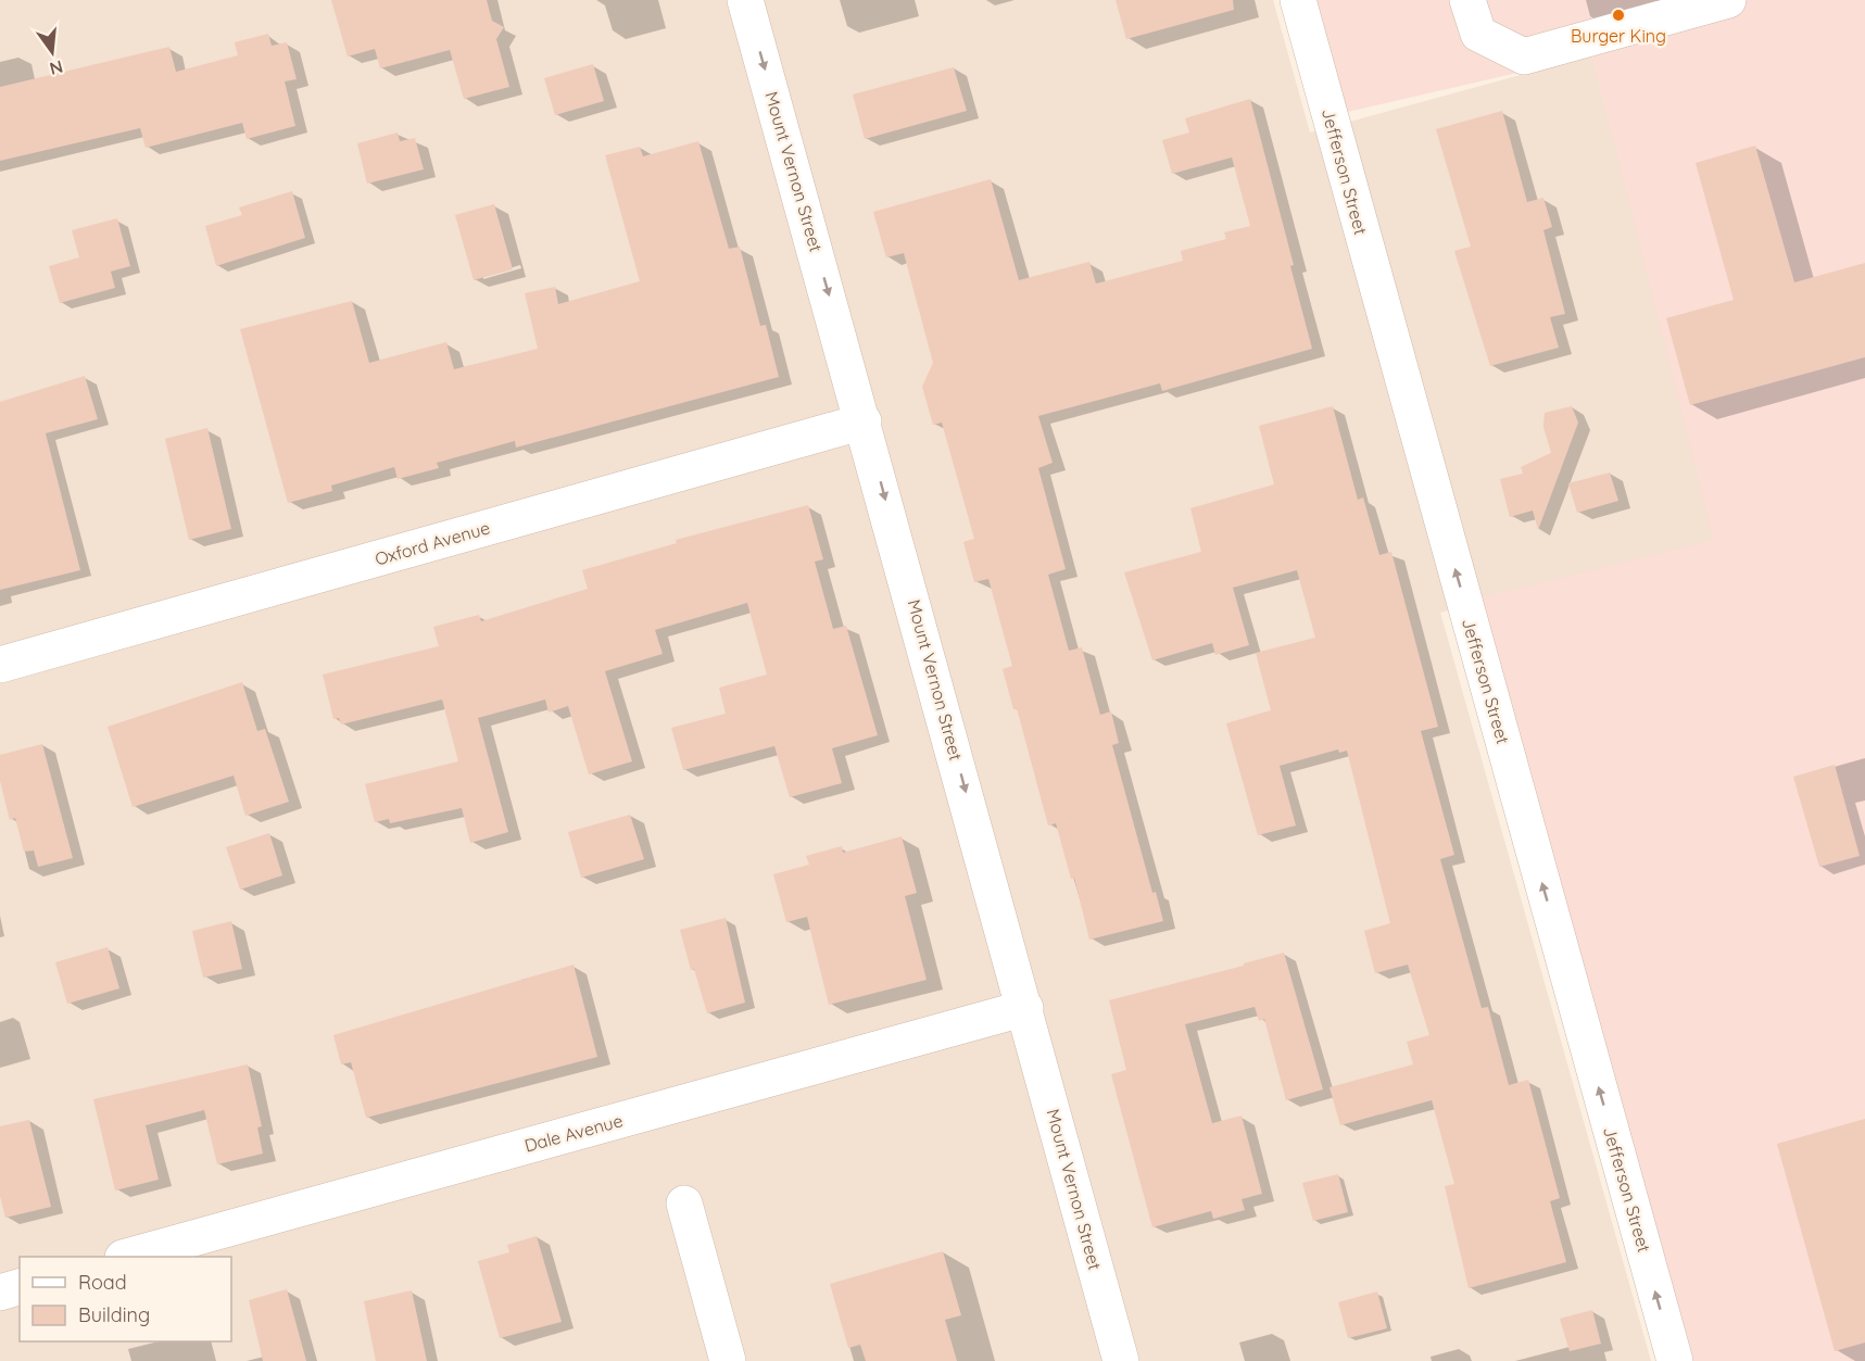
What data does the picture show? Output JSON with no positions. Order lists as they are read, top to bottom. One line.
{"streets":{"street":["Mount Vernon Street","Jefferson Street","Oxford Avenue","Dale Avenue"]},"crossings":[["Mount Vernon Street","Oxford Avenue"],["Mount Vernon Street","Dale Avenue"]],"one_way":["Mount Vernon Street","Jefferson Street"],"places":["Burger King"],"legend":["Road","Building"],"north":"bottom"}
